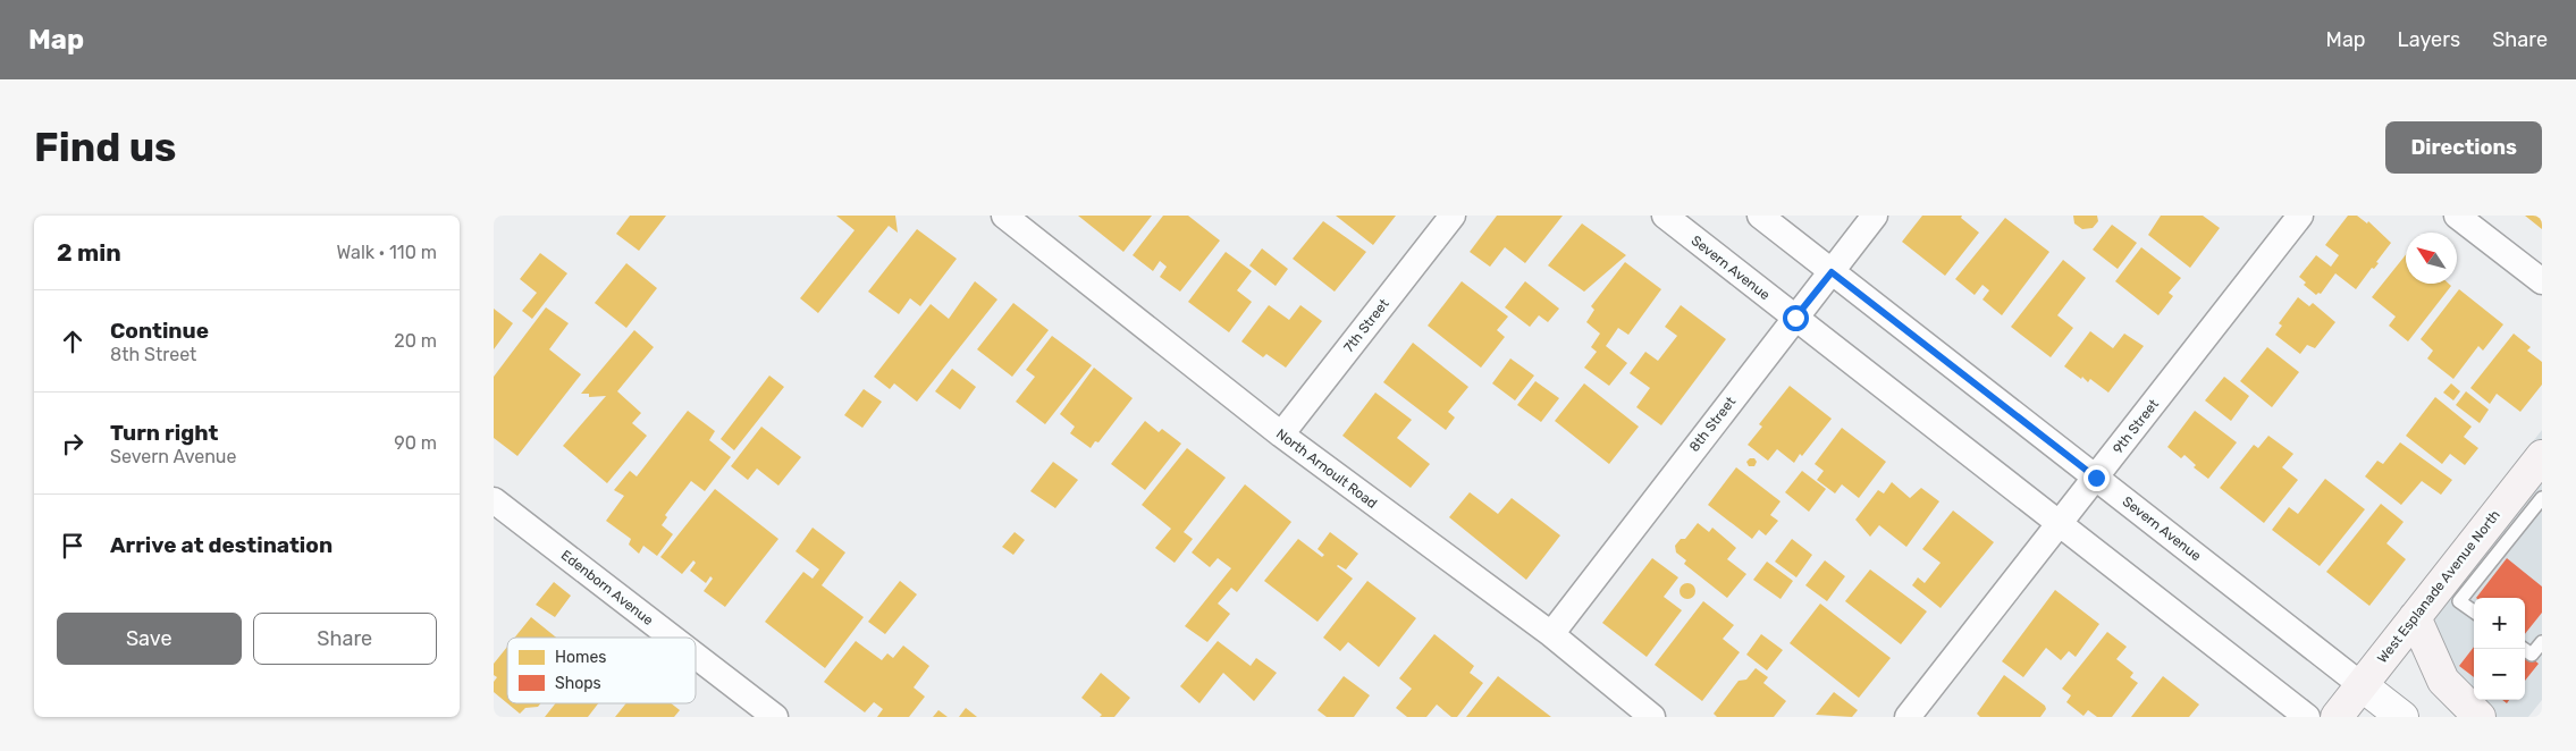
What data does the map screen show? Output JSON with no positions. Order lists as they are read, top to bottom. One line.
{"streets":{"main road":["West Esplanade Avenue North"],"street":["Severn Avenue","7th Street","8th Street","9th Street","North Arnoult Road","Edenborn Avenue"]},"crossings":[["Severn Avenue","8th Street"],["Severn Avenue","9th Street"],["Severn Avenue","West Esplanade Avenue North"],["7th Street","North Arnoult Road"],["8th Street","North Arnoult Road"]],"legend":["Homes","Shops"],"north":"top left","page":{"header":"Map","nav":["Map","Layers","Share"],"buttons":["Directions",["Save","Share"]],"title":"Find us","heading":["2 min","Walk · 110 m"],"list":[["Continue","8th Street","20 m"],["Turn right","Severn Avenue","90 m"],"Arrive at destination"],"map_buttons":["+","−"]}}
